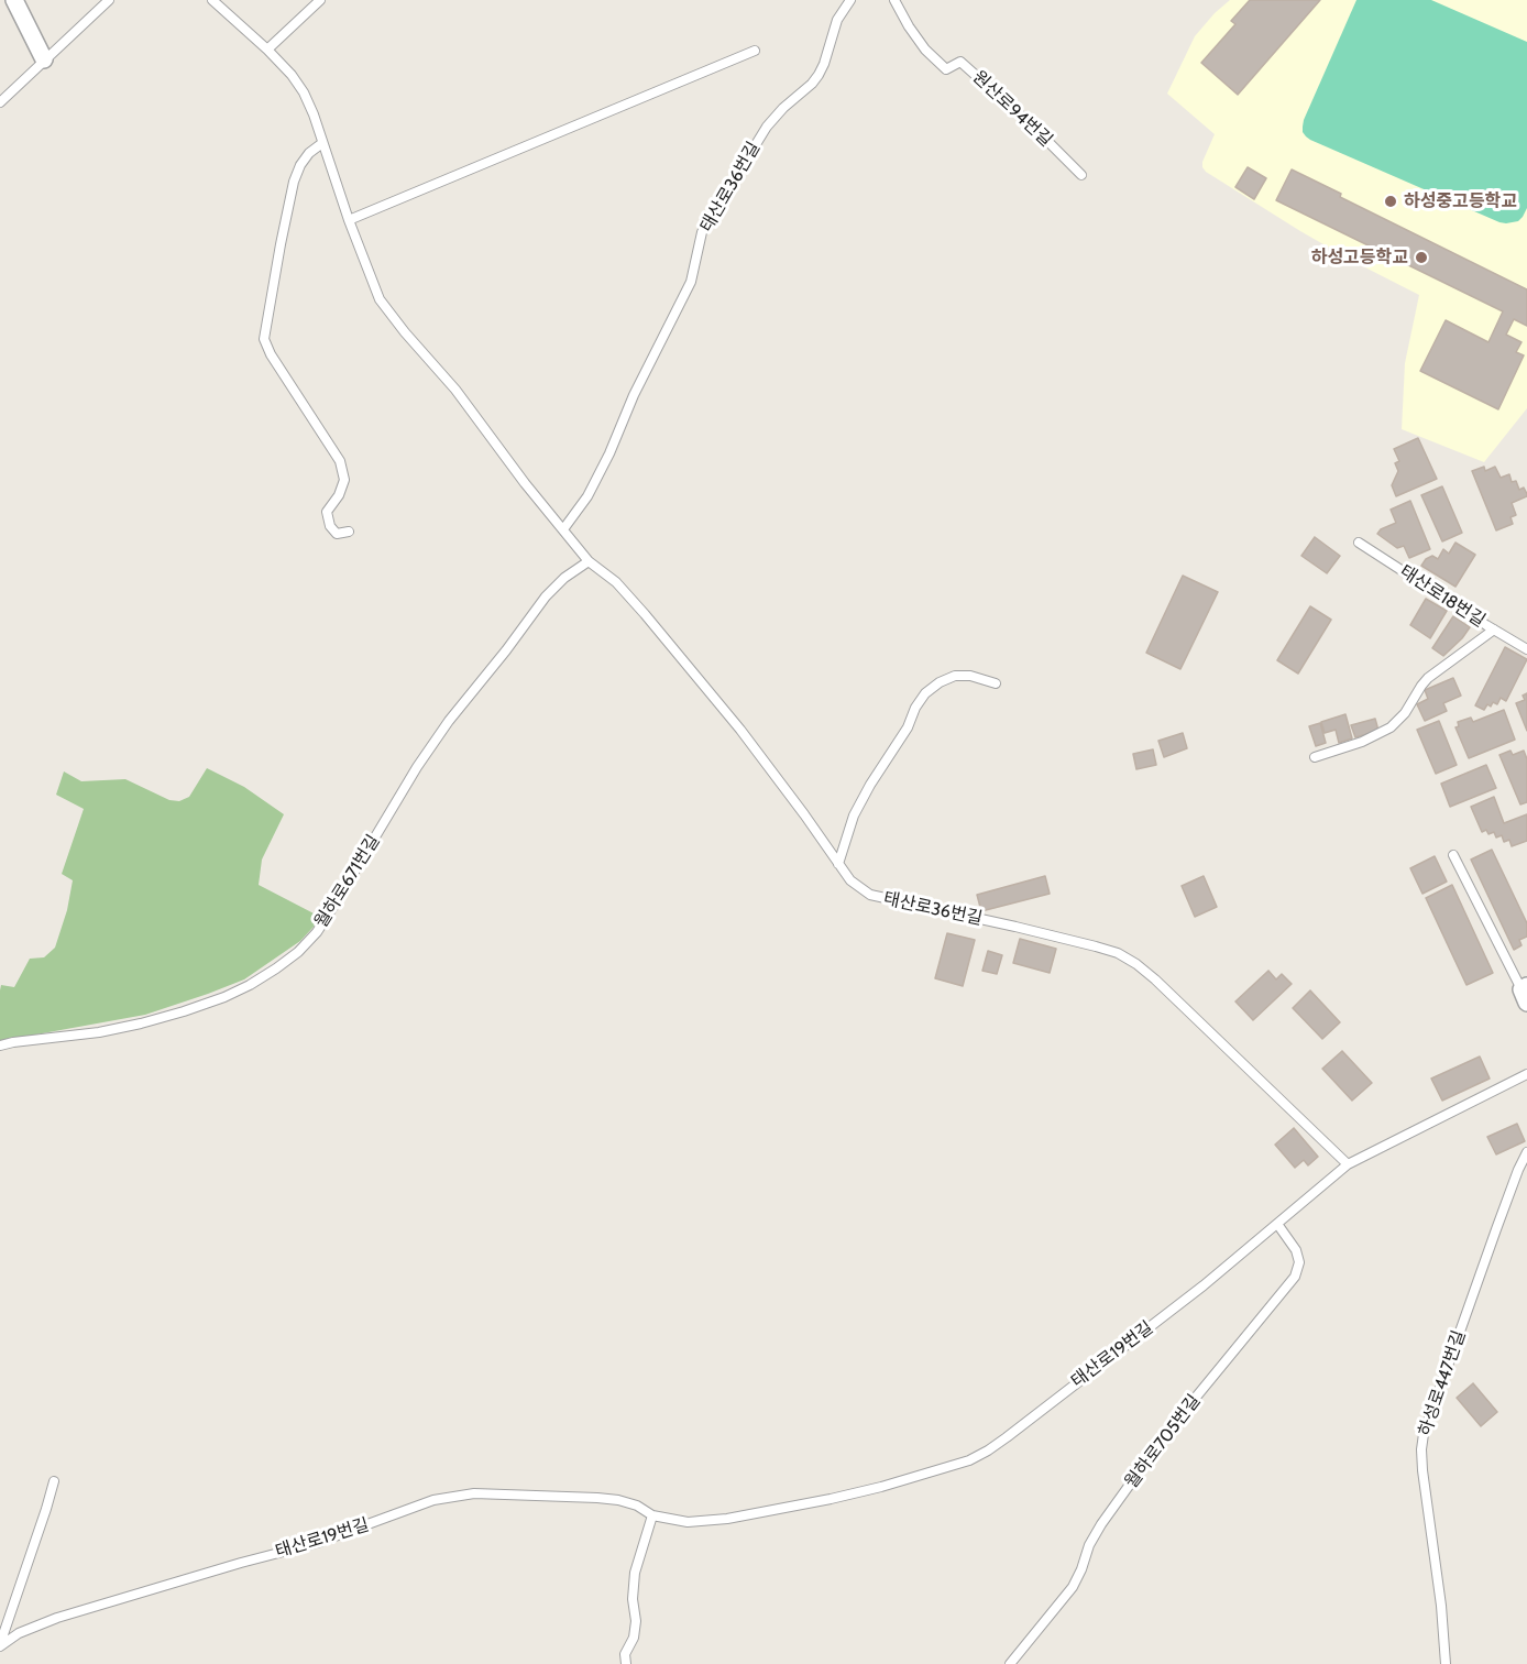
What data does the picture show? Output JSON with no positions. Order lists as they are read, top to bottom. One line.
{"streets":{"lane":["원산로94번길","태산로36번길","태산로18번길","월하로671번길","태산로19번길","하성로447번길","월하로705번길"]},"crossings":[["태산로36번길","월하로671번길"],["태산로36번길","태산로19번길"],["태산로19번길","월하로705번길"]],"places":["하성중고등학교","하성고등학교"]}
